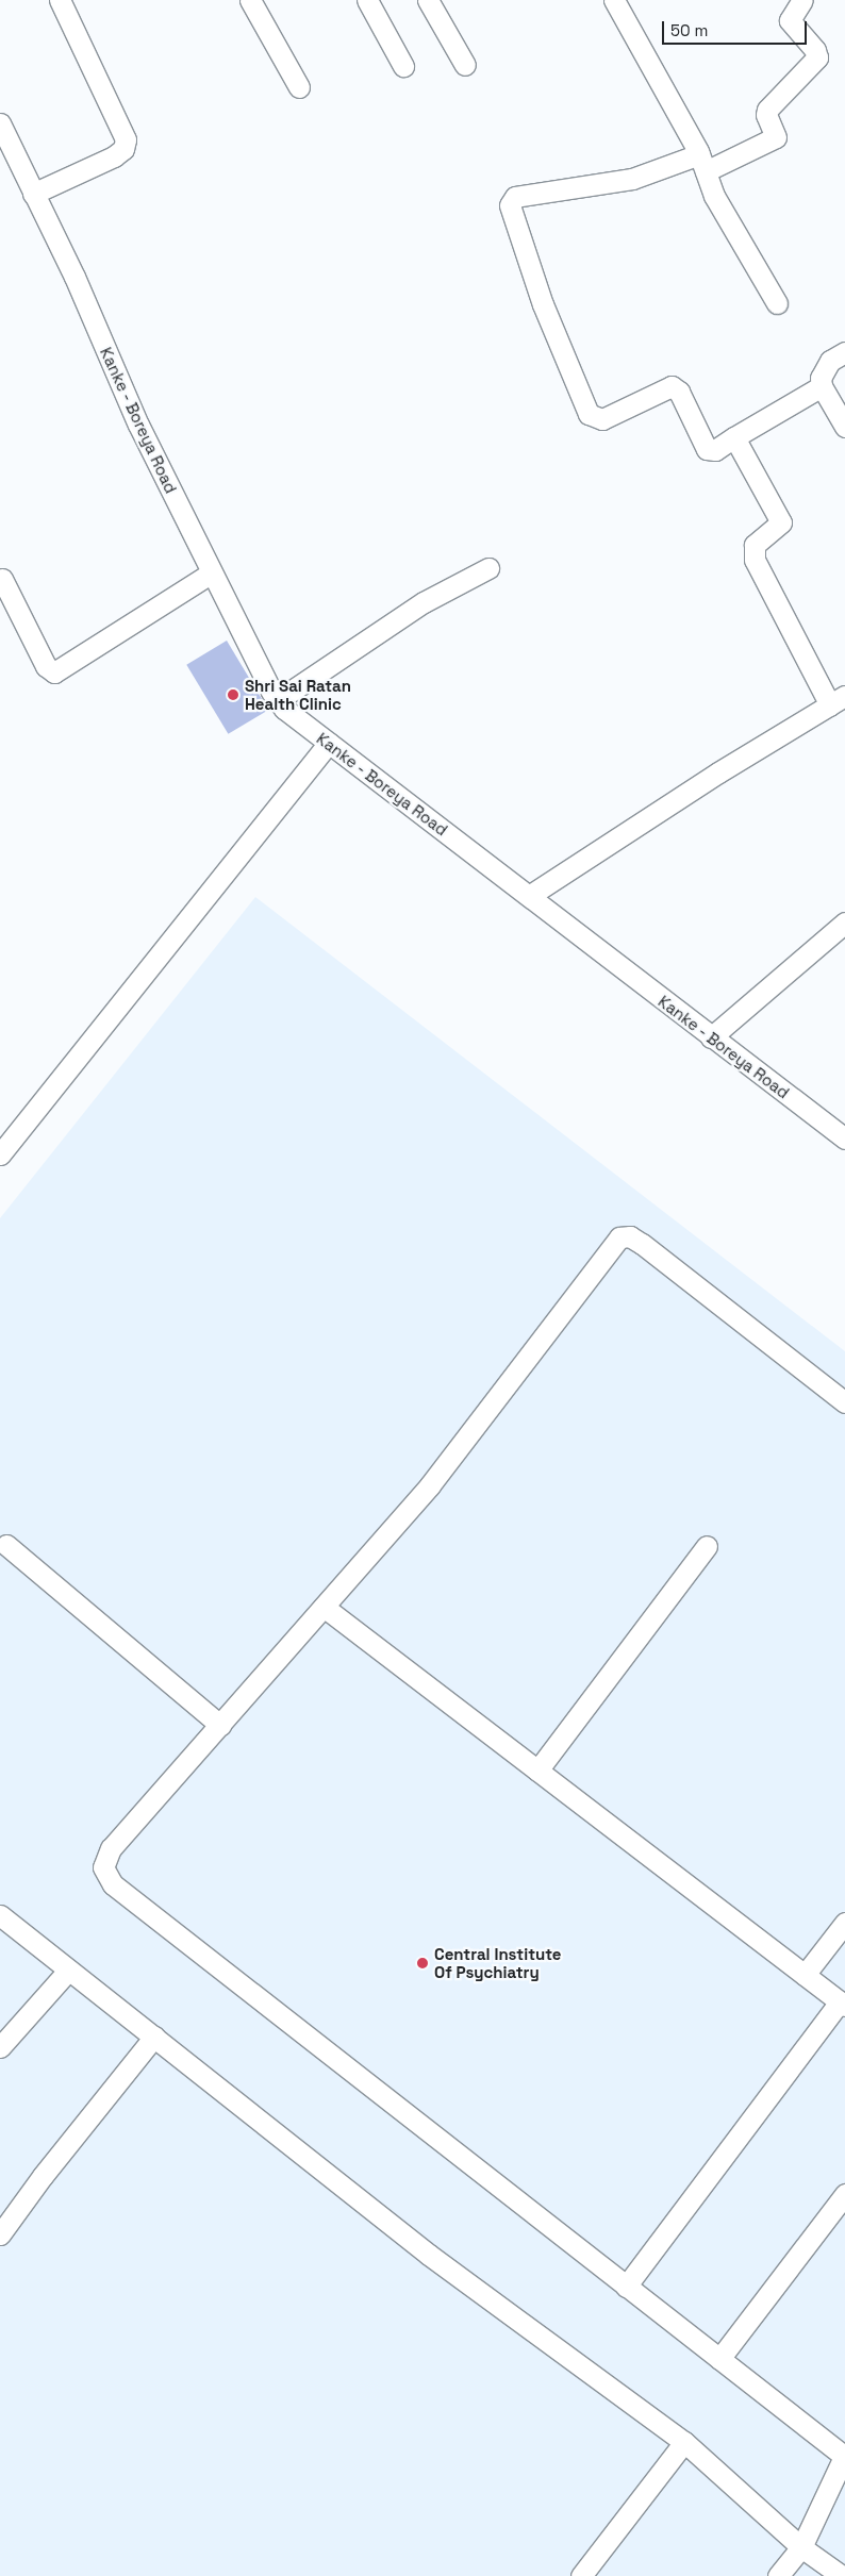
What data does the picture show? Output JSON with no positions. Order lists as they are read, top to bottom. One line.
{"streets":{"street":["Kanke - Boreya Road"]},"places":["Shri Sai Ratan Health Clinic","Central Institute Of Psychiatry"],"scale_bar":"50 m"}
